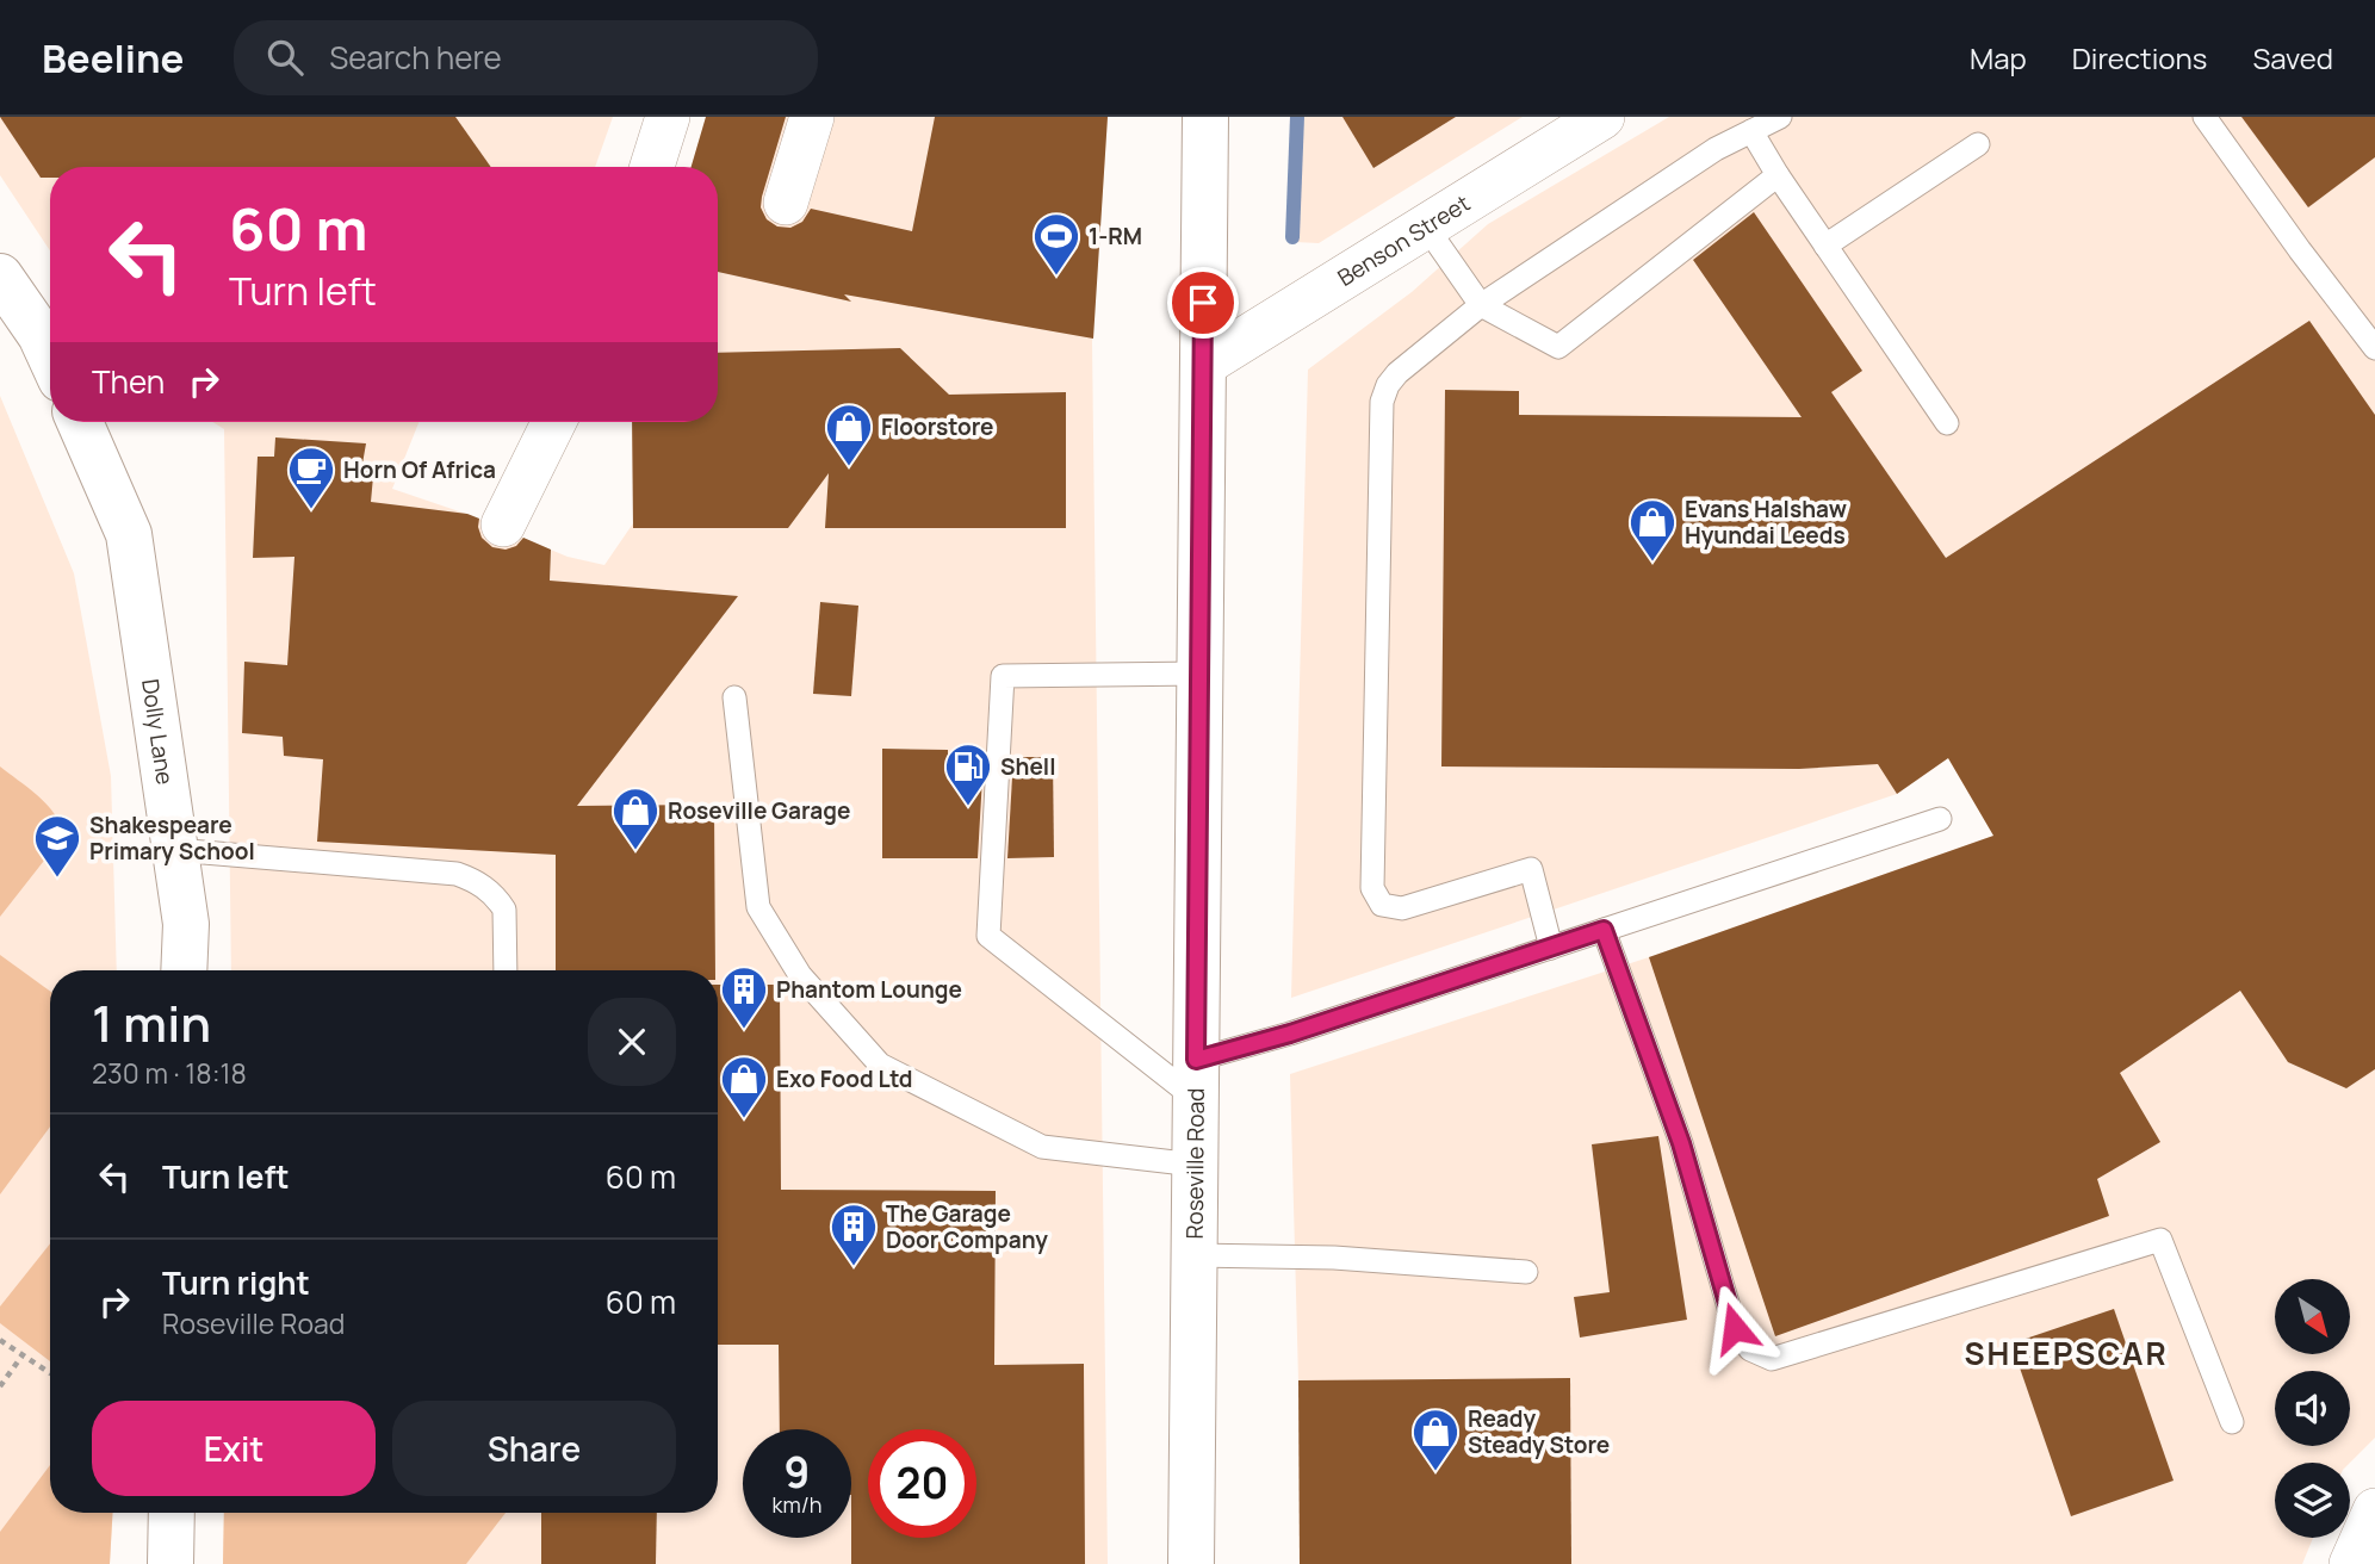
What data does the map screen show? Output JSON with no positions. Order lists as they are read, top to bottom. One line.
{"streets":{"street":["Benson Street","Dolly Lane","Roseville Road"]},"crossings":[["Benson Street","Roseville Road"]],"districts":["SHEEPSCAR"],"places":{"sports":["1-RM"],"shop":["Floorstore","Evans Halshaw Hyundai Leeds","Roseville Garage","Exo Food Ltd","Ready Steady Store"],"cafe":["Horn Of Africa"],"fuel station":["Shell"],"school or university":["Shakespeare Primary School"],"building":["Phantom Lounge","The Garage Door Company"]},"north":"bottom right","page":{"header":"Beeline","search":"Search here","nav":["Map","Directions","Saved"],"turn":["60 m","Turn left"],"then":"Then","heading":["1 min","230 m · 18:18"],"list":[{"name":"Turn left","value":"60 m"},{"name":"Turn right","note":"Roseville Road","value":"60 m"}],"buttons":["Exit","Share"],"speed":"9 km/h","limit":"20"}}
